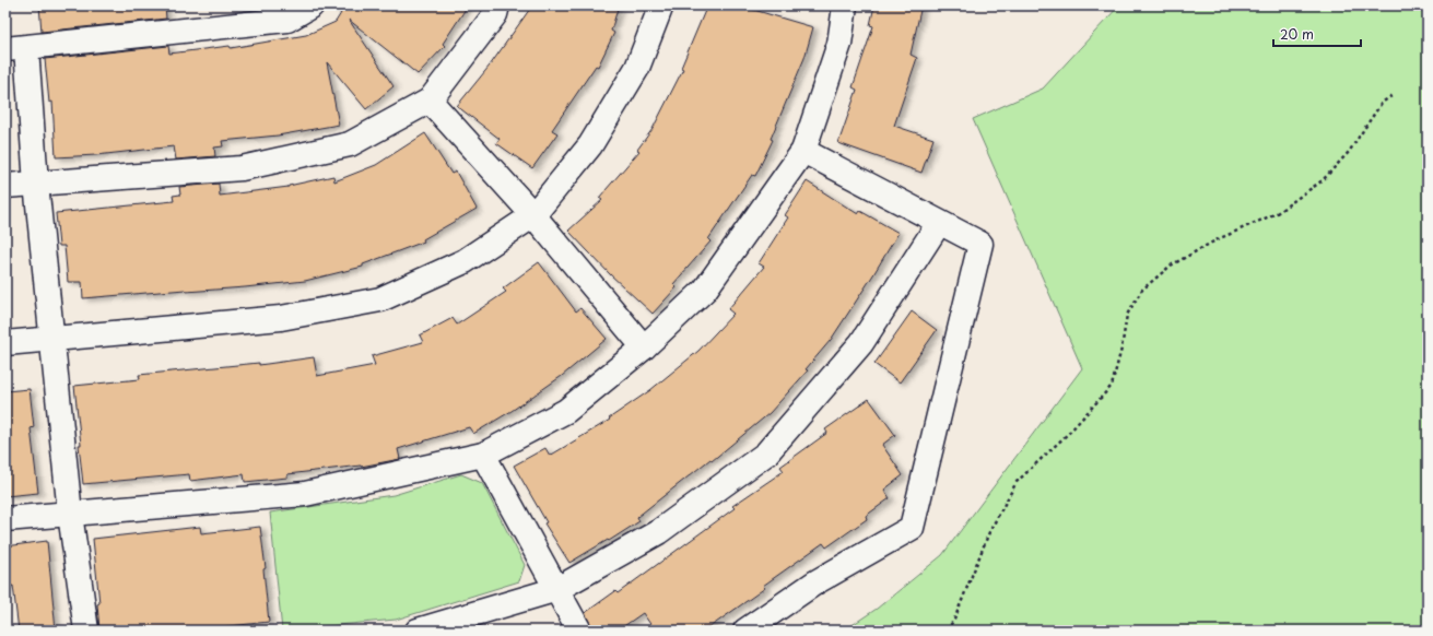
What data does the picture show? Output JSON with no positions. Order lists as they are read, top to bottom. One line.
{"scale_bar":"20 m"}
